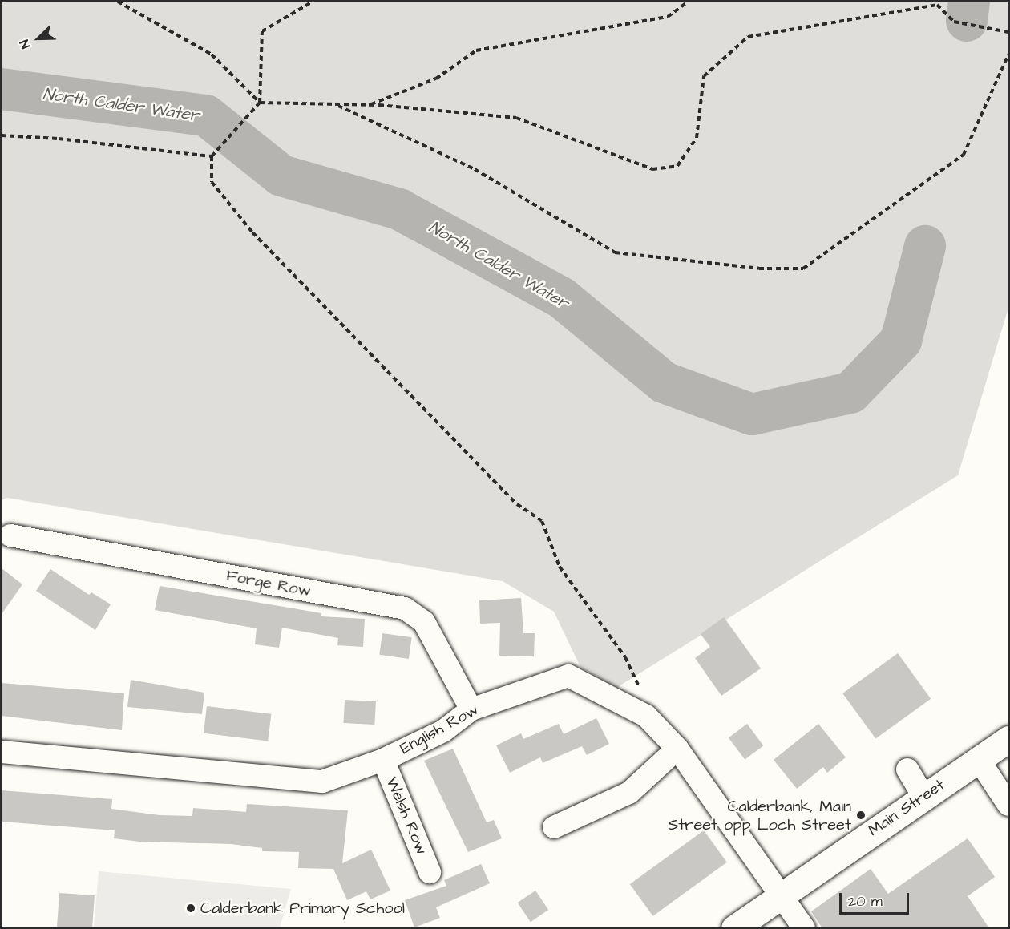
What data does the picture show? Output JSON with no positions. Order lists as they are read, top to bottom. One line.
{"streets":{"main road":["Main Street"],"street":["Forge Row","English Row","Welsh Row"]},"crossings":[["Forge Row","English Row"],["English Row","Main Street"],["English Row","Welsh Row"]],"water":["North Calder Water"],"places":["Calderbank, Main Street opp Loch Street","Calderbank Primary School"],"scale_bar":"20 m","north":"bottom left"}
